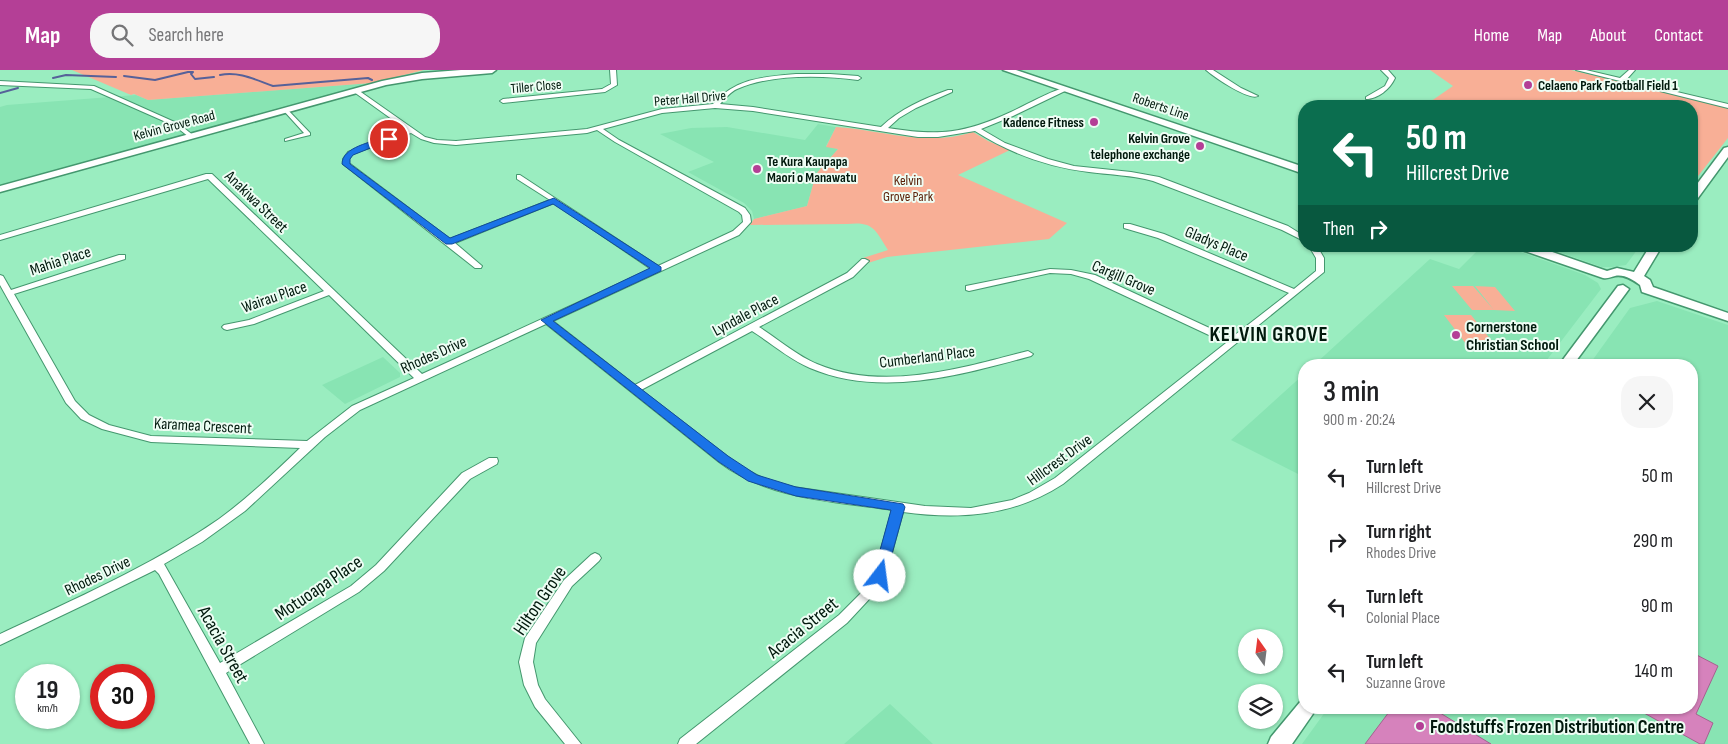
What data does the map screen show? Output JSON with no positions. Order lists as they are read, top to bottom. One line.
{"streets":{"main road":["Roberts Line","Kelvin Grove Road"],"street":["Tiller Close","Peter Hall Drive","Anakiwa Street","Gladys Place","Mahia Place","Cargill Grove","Wairau Place","Lyndale Place","Rhodes Drive","Cumberland Place","Karamea Crescent","Hillcrest Drive","Motuoapa Place","Hilton Grove","Acacia Street"]},"crossings":[["Peter Hall Drive","Roberts Line"],["Peter Hall Drive","Kelvin Grove Road"],["Peter Hall Drive","Rhodes Drive"],["Anakiwa Street","Wairau Place"],["Anakiwa Street","Rhodes Drive"],["Gladys Place","Hillcrest Drive"],["Mahia Place","Karamea Crescent"],["Cargill Grove","Hillcrest Drive"],["Lyndale Place","Cumberland Place"],["Lyndale Place","Hillcrest Drive"],["Rhodes Drive","Karamea Crescent"],["Rhodes Drive","Hillcrest Drive"],["Rhodes Drive","Acacia Street"],["Hillcrest Drive","Acacia Street"],["Motuoapa Place","Acacia Street"]],"districts":["KELVIN GROVE"],"parks":["Kelvin Grove Park"],"places":["Celaeno Park Football Field 1","Kadence Fitness","Kelvin Grove telephone exchange","Te Kura Kaupapa Maori o Manawatu","Cornerstone Christian School","Foodstuffs Frozen Distribution Centre"],"north":"top","page":{"header":"Map","search":"Search here","nav":["Home","Map","About","Contact"],"turn":["50 m","Hillcrest Drive"],"then":"Then","heading":["3 min","900 m · 20:24"],"list":[{"name":"Turn left","note":"Hillcrest Drive","value":"50 m"},{"name":"Turn right","note":"Rhodes Drive","value":"290 m"},{"name":"Turn left","note":"Colonial Place","value":"90 m"},{"name":"Turn left","note":"Suzanne Grove","value":"140 m"}],"speed":"19 km/h","limit":"30"}}
